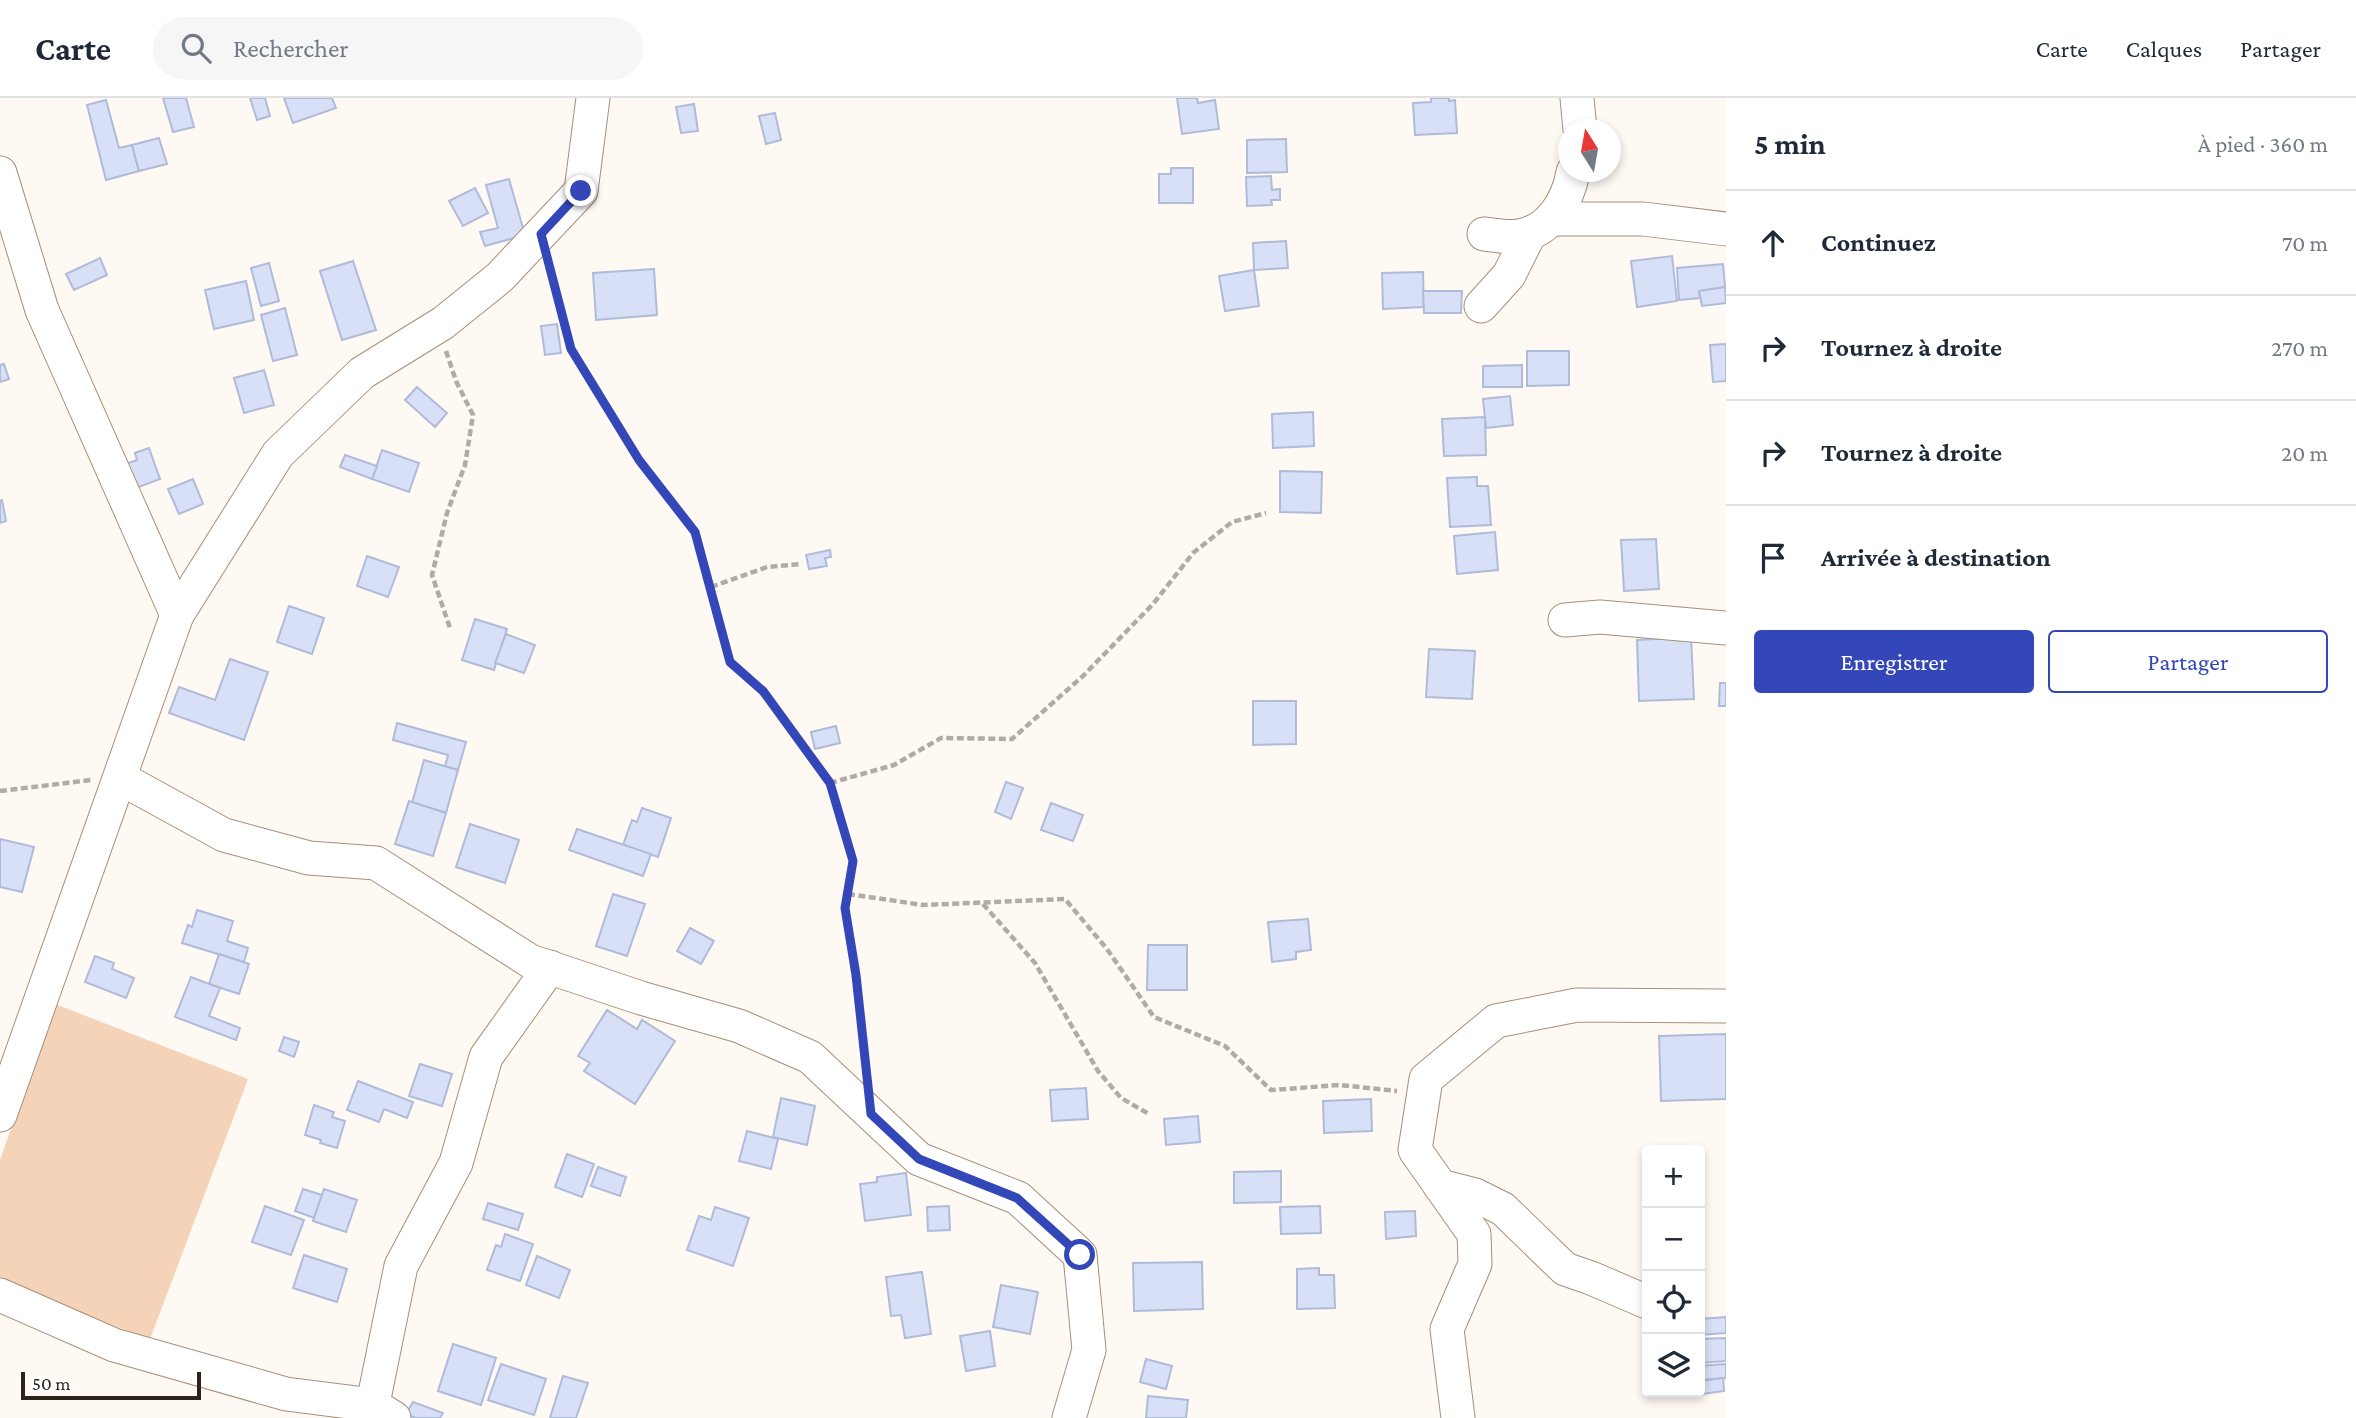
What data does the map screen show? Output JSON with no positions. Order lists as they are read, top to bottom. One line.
{"scale_bar":"50 m","north":"top","page":{"header":"Carte","search":"Rechercher","nav":["Carte","Calques","Partager"],"heading":["5 min","À pied · 360 m"],"list":[["Continuez","70 m"],["Tournez à droite","270 m"],["Tournez à droite","20 m"],"Arrivée à destination"],"buttons":["Enregistrer","Partager"],"map_buttons":["+","−"],"scale":"50 m"}}
